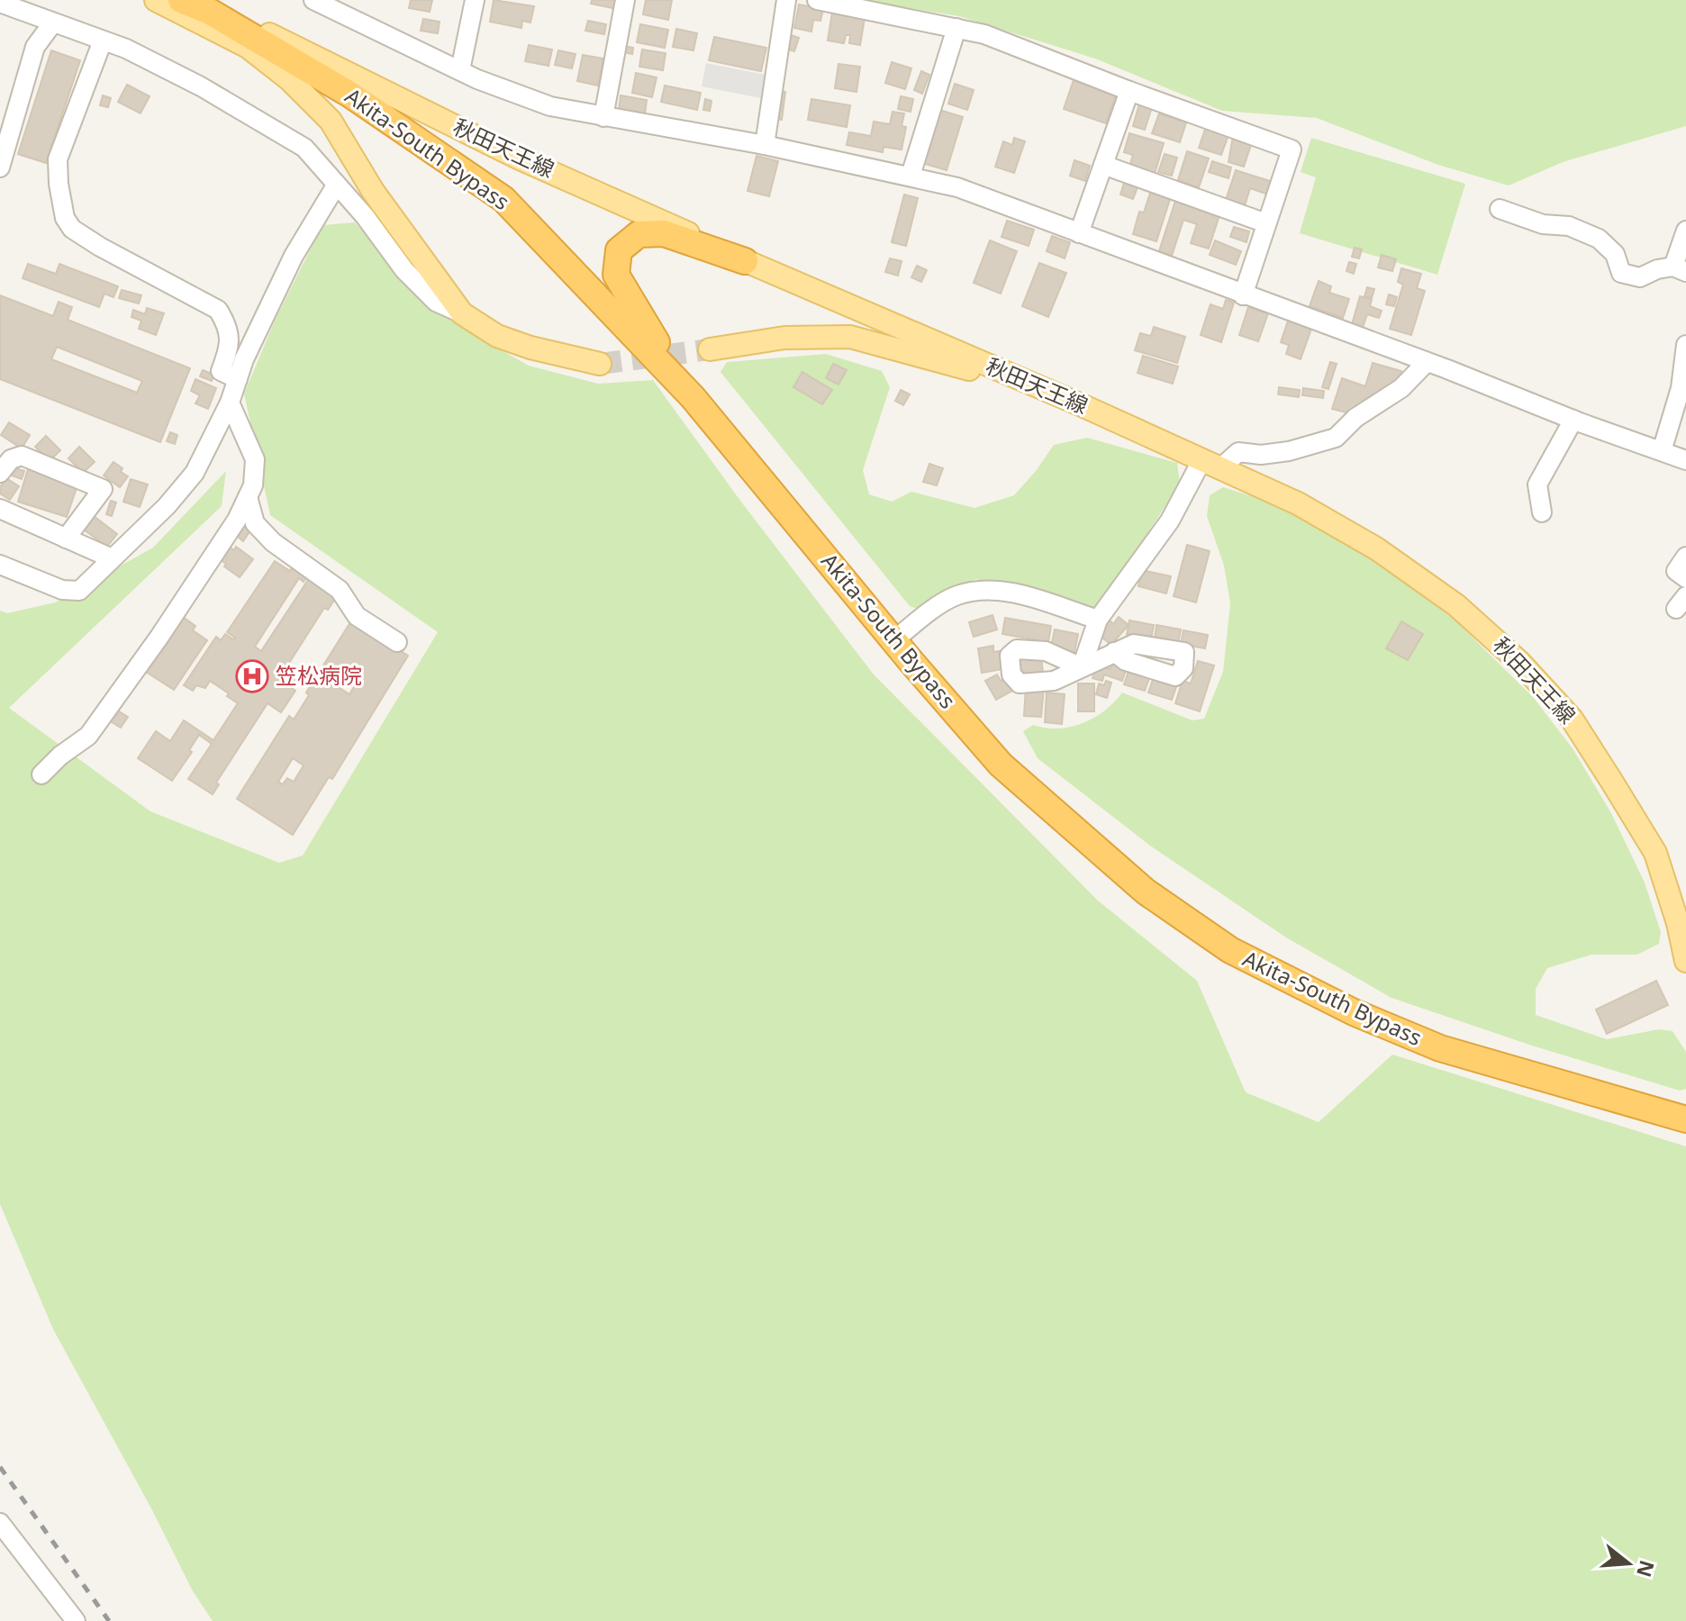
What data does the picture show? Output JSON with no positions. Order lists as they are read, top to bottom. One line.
{"streets":{"highway":["Akita-South Bypass"],"main road":["秋田天王線"]},"crossings":[["秋田天王線","Akita-South Bypass"]],"places":{"hospital":["笠松病院"]},"north":"right"}
